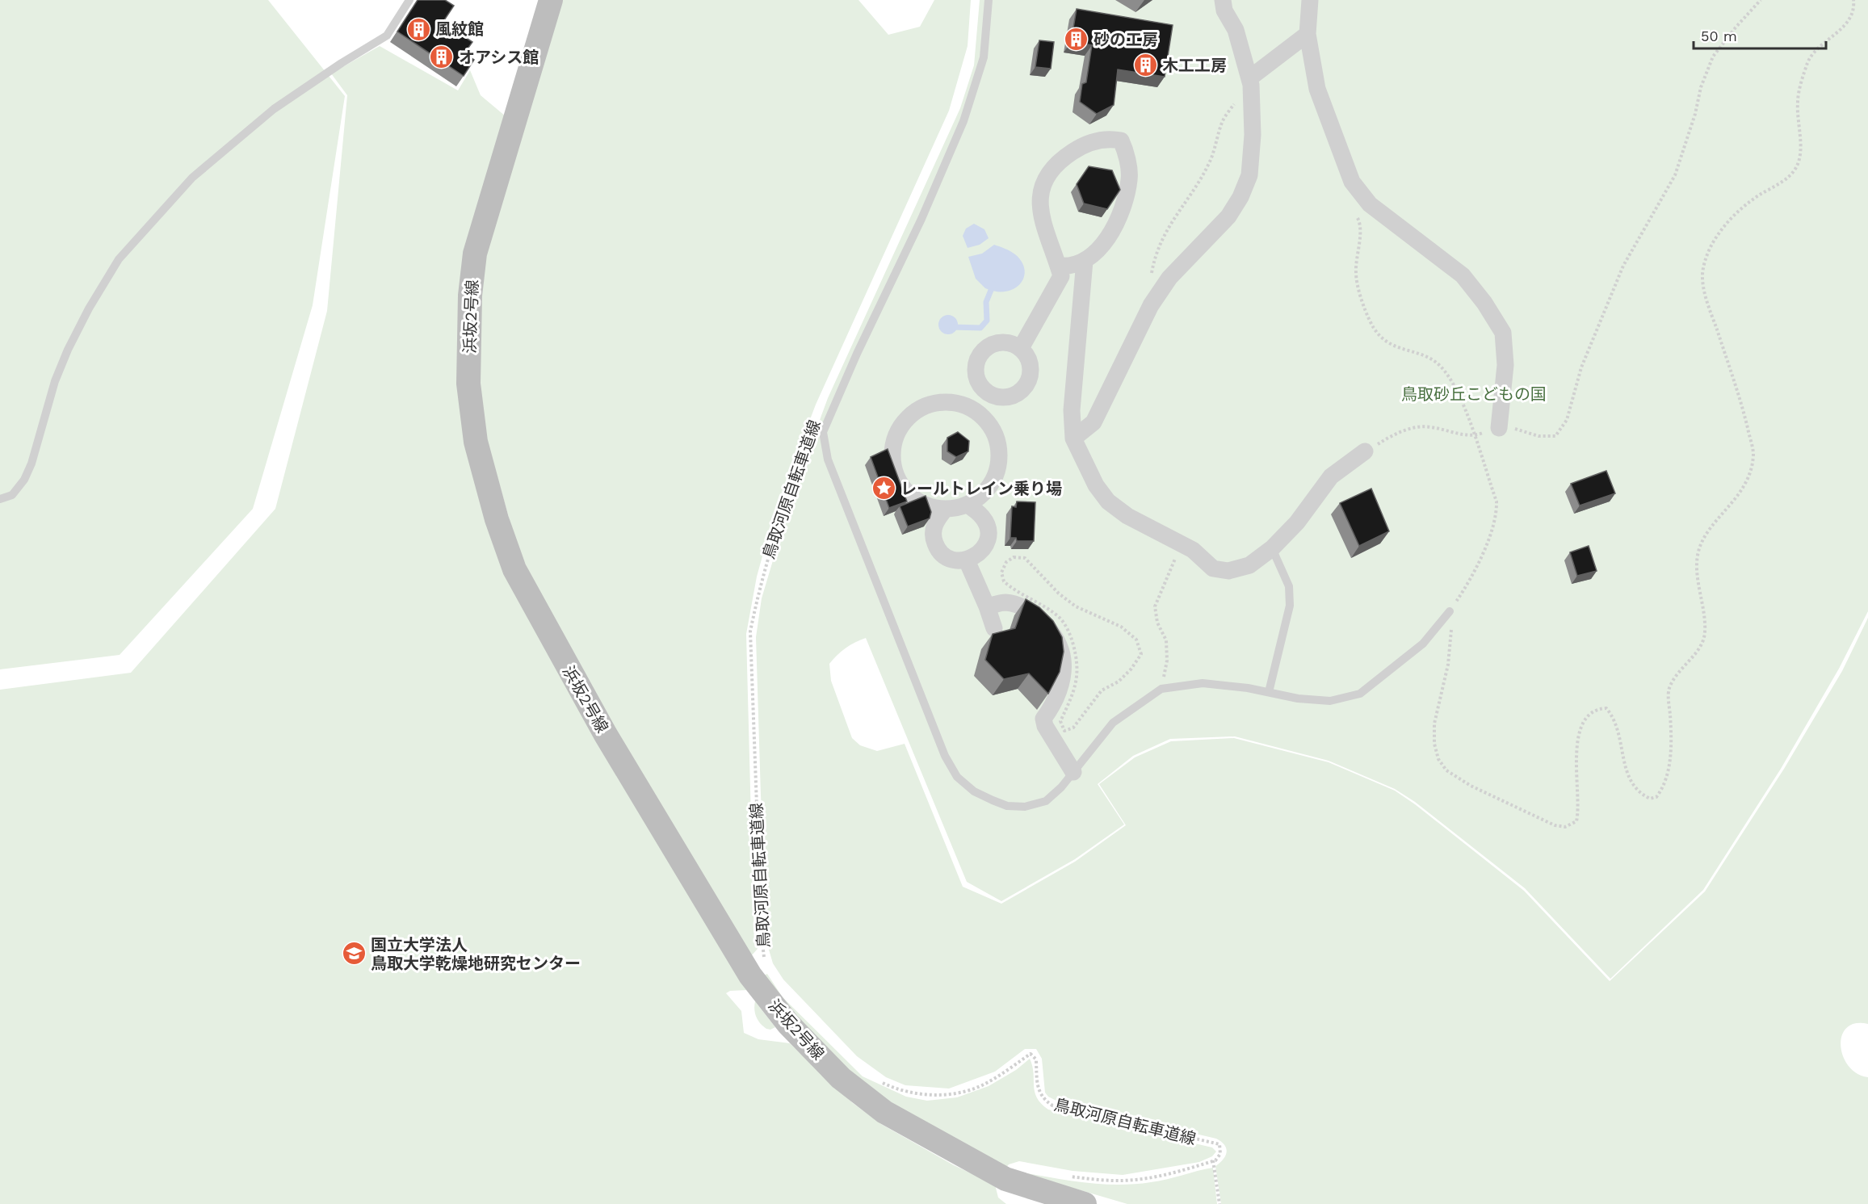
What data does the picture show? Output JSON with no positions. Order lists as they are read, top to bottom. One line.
{"streets":{"street":["浜坂2号線"],"path":["鳥取河原自転車道線"]},"parks":["鳥取砂丘こどもの国"],"places":{"building":["風紋館","砂の工房","オアシス館","木工工房"],"place":["レールトレイン乗り場"],"school or university":["国立大学法人 鳥取大学乾燥地研究センター"]},"scale_bar":"50 m"}
